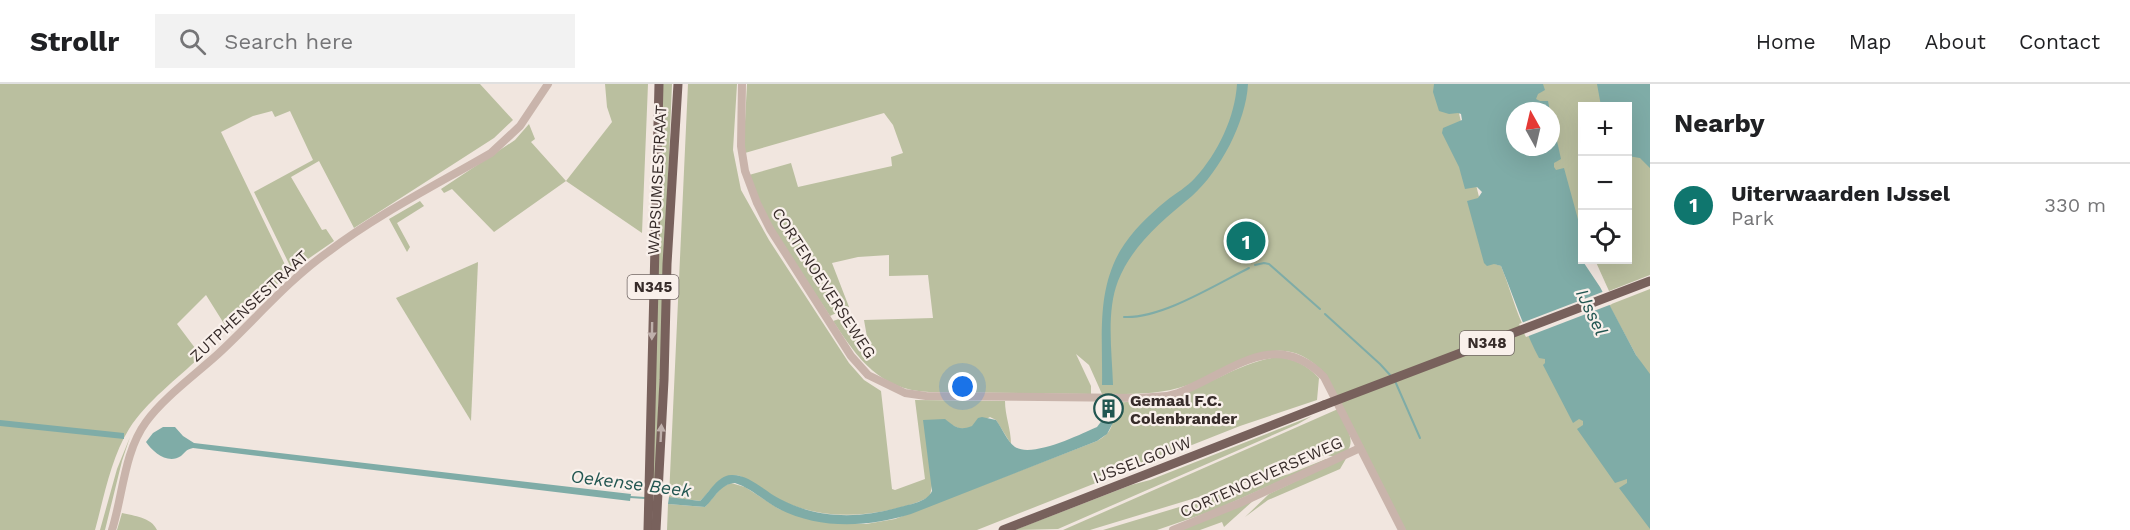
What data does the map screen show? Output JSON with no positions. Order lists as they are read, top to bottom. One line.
{"streets":{"main road":["WAPSUMSESTRAAT","N345","N348","IJSSELGOUW"],"street":["CORTENOEVERSEWEG","ZUTPHENSESTRAAT"]},"water":["IJssel","Oekense Beek"],"places":{"building":["Gemaal F.C. Colenbrander"]},"north":"top","page":{"header":"Strollr","search":"Search here","nav":["Home","Map","About","Contact"],"heading":"Nearby","map_buttons":["+","−"],"list":[{"mark":"1","name":"Uiterwaarden IJssel","note":"Park","value":"330 m"}],"pins":"1"}}
